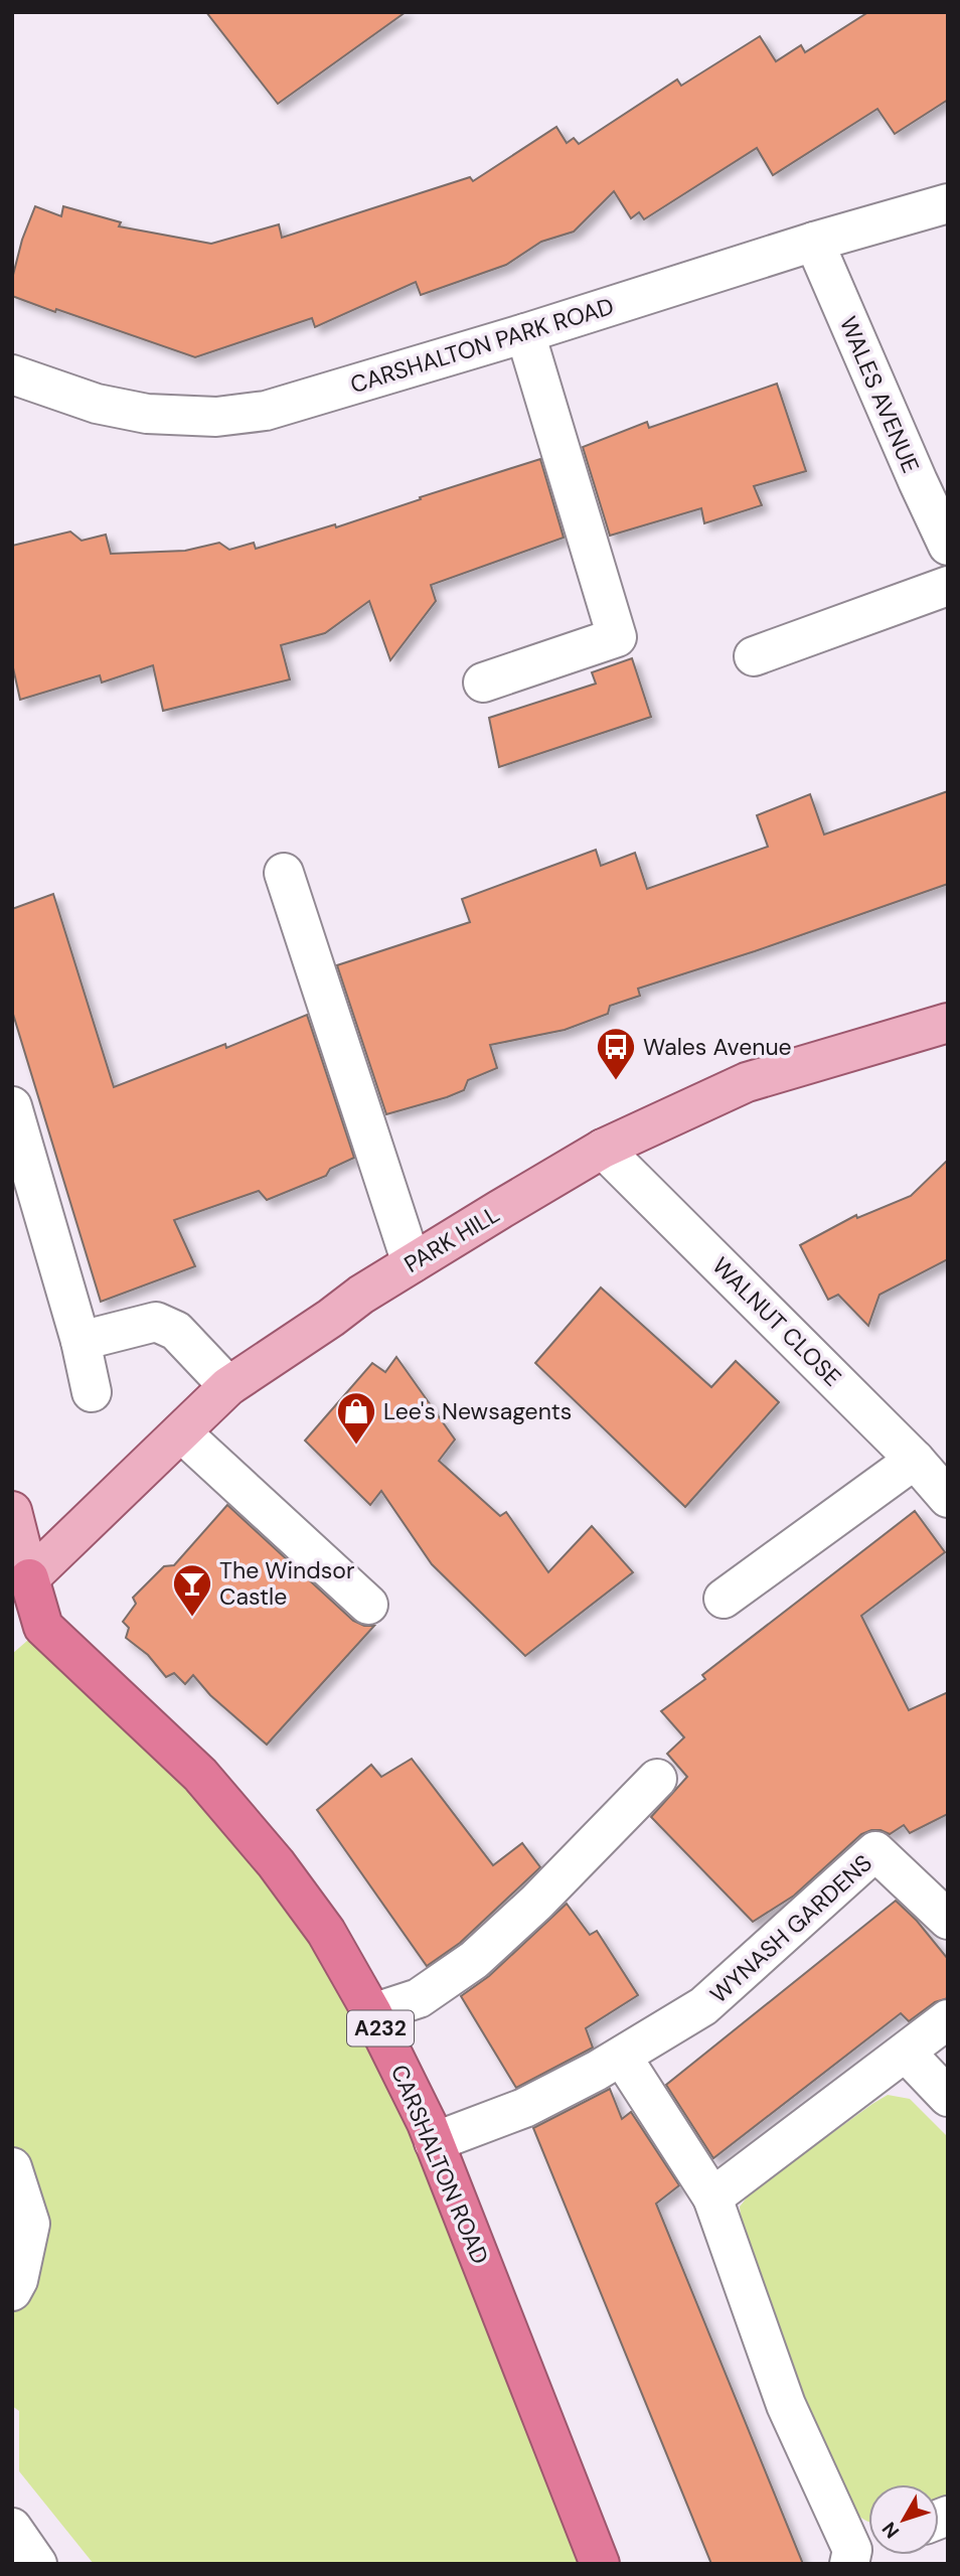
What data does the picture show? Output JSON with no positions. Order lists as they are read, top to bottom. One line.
{"streets":{"highway":["A232","CARSHALTON ROAD"],"main road":["PARK HILL"],"street":["CARSHALTON PARK ROAD","WALES AVENUE","WALNUT CLOSE","WYNASH GARDENS"]},"crossings":[["CARSHALTON PARK ROAD","WALES AVENUE"],["PARK HILL","WALNUT CLOSE"],["PARK HILL","CARSHALTON ROAD"],["WYNASH GARDENS","CARSHALTON ROAD"]],"places":{"bus stop":["Wales Avenue"],"shop":["Lee's Newsagents"],"bar":["The Windsor Castle"]},"north":"bottom left"}
